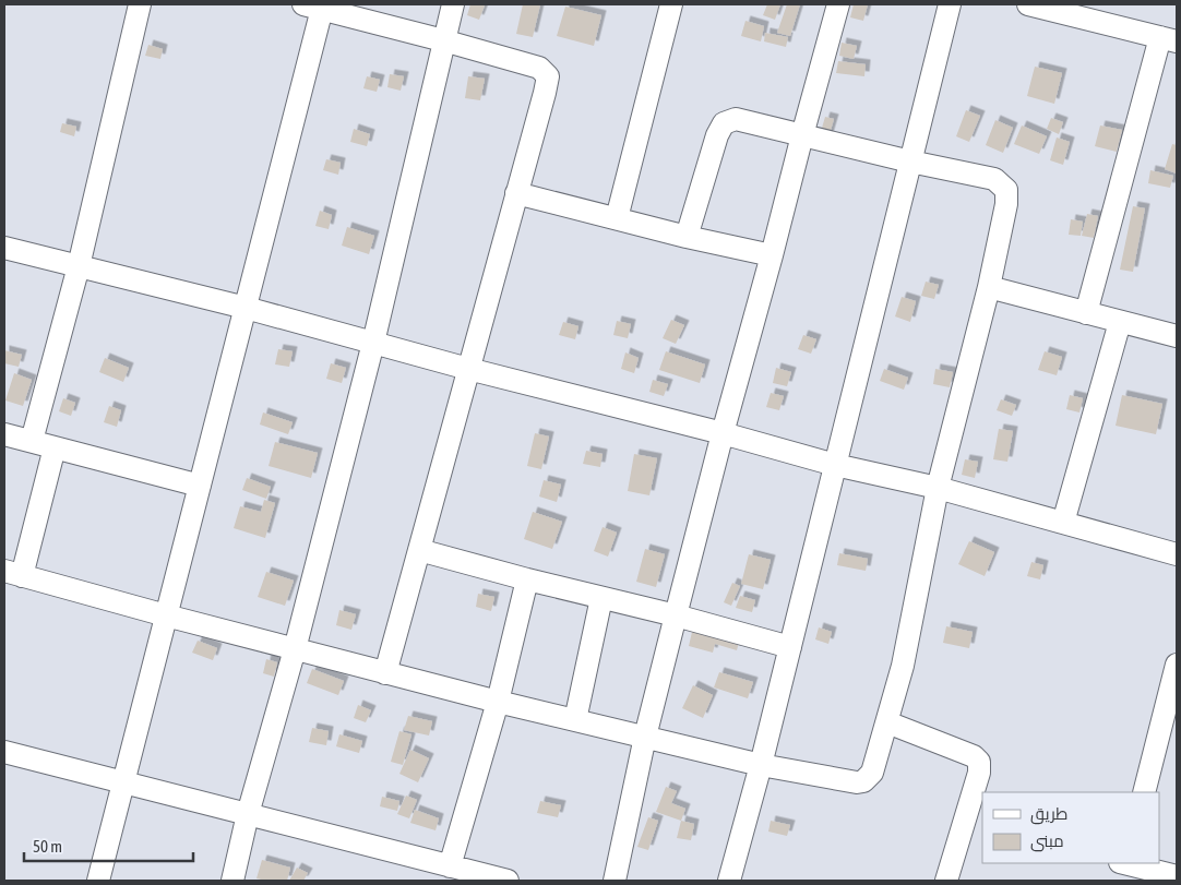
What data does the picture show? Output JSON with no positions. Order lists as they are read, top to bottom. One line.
{"legend":["طريق","مبنى"],"scale_bar":"50 m"}
